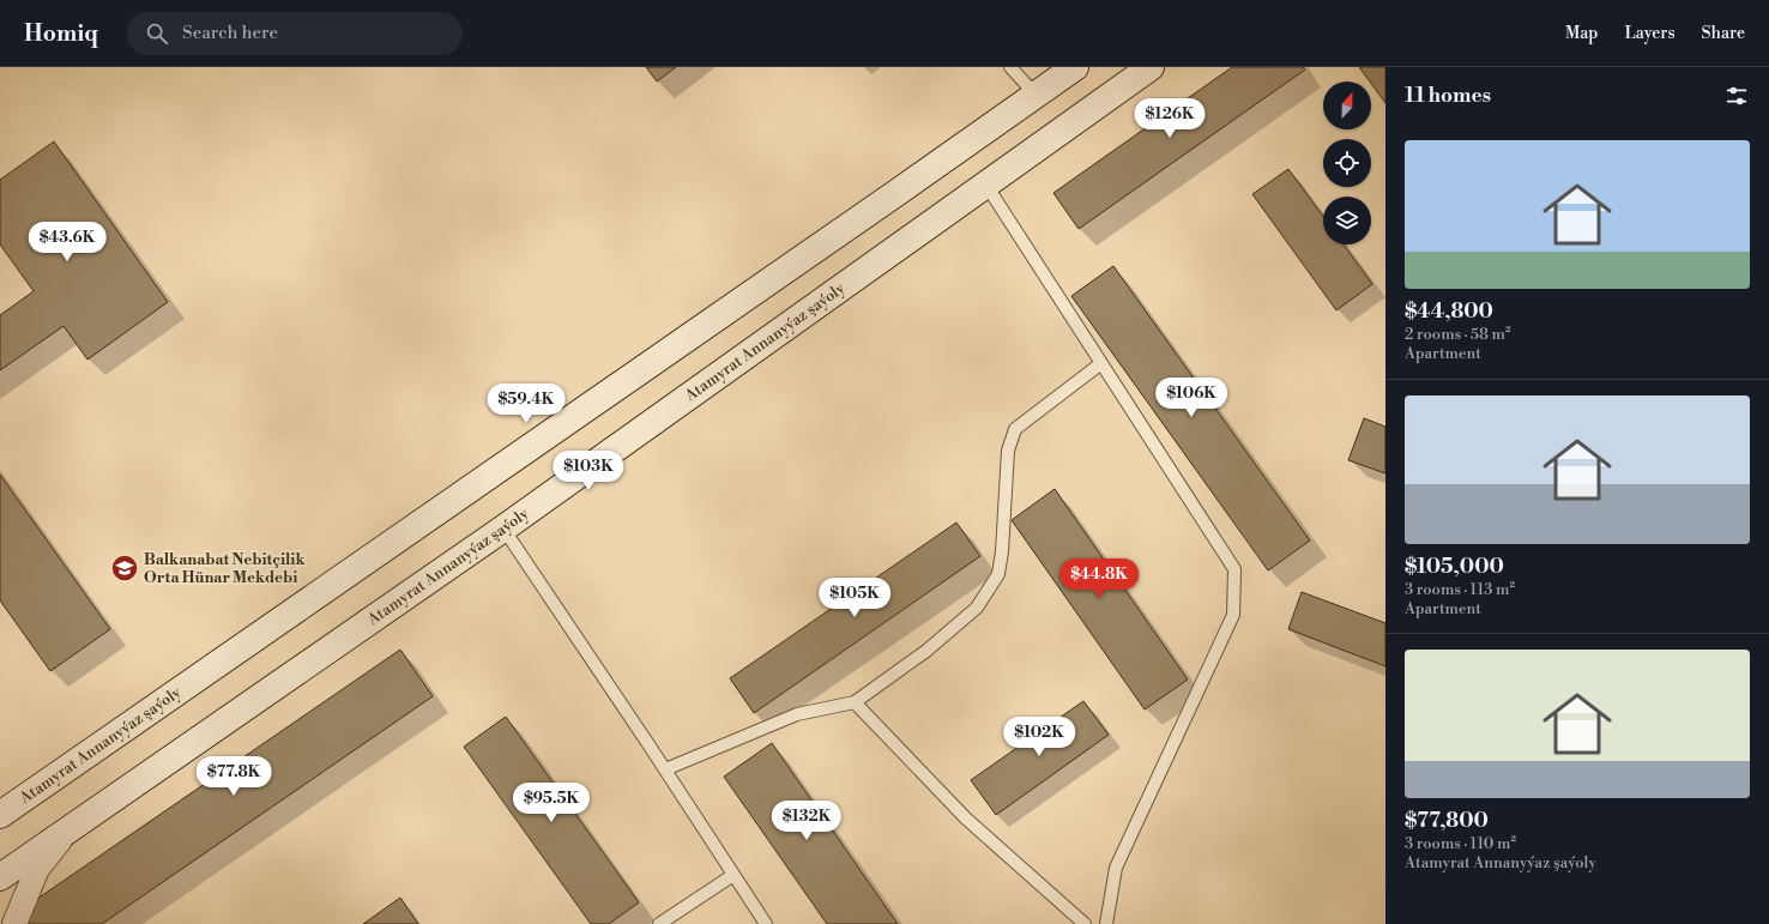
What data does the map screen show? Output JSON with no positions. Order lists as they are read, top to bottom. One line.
{"streets":{"street":["Atamyrat Annanyýaz şaýoly"]},"places":{"school or university":["Balkanabat Nebitçilik Orta Hünar Mekdebi"]},"north":"top","page":{"header":"Homiq","search":"Search here","nav":["Map","Layers","Share"],"heading":"11 homes","price":["$126K","$43.6K","$106K","$59.4K","$103K","$44.8K","$105K","$102K","$77.8K","$95.5K","$132K"],"list":[{"name":"$44,800","note":"2 rooms · 58 m² · Apartment"},{"name":"$105,000","note":"3 rooms · 113 m² · Apartment"},{"name":"$77,800","note":"3 rooms · 110 m² · Atamyrat Annanyýaz şaýoly"}]}}
